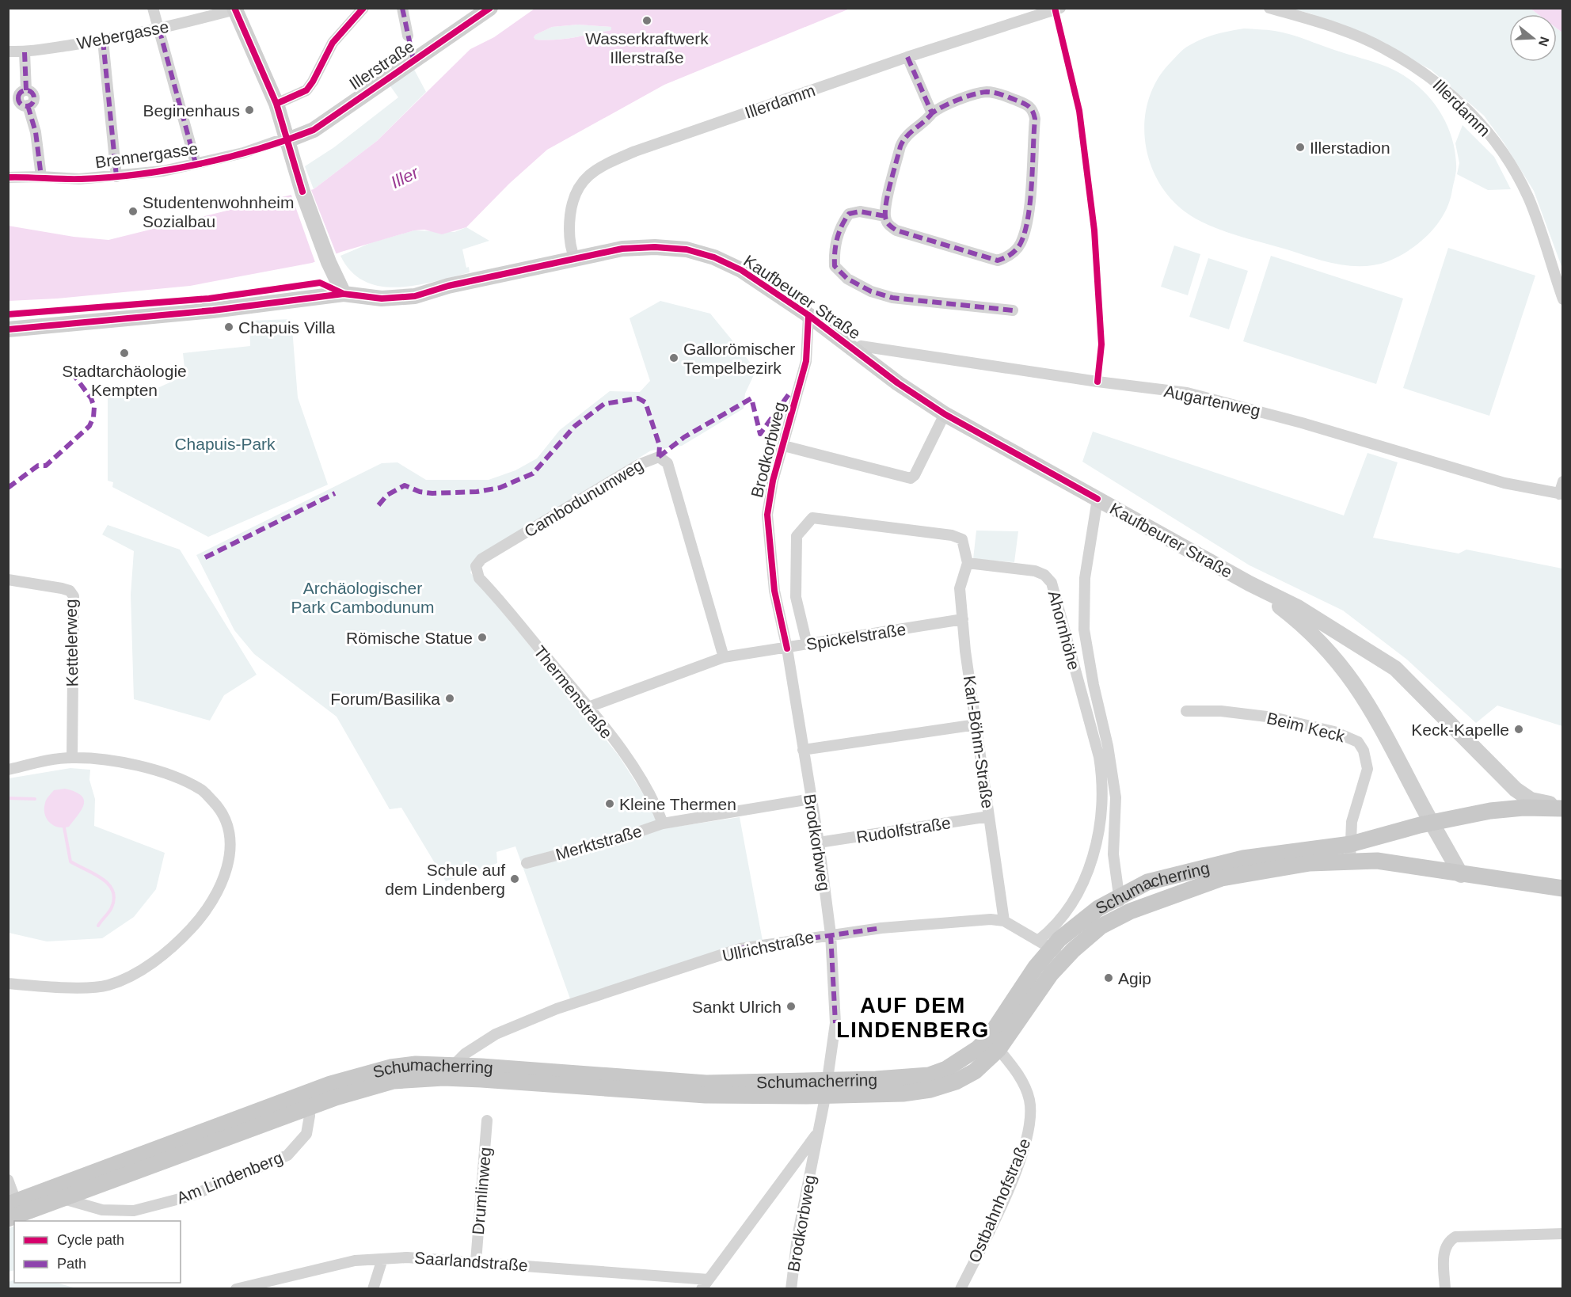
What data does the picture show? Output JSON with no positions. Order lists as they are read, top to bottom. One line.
{"streets":{"main road":["Schumacherring"],"street":["Webergasse","Illerstraße","Illerdamm","Brennergasse","Kaufbeurer Straße","Augartenweg","Brodkorbweg","Cambodunumweg","Ahornhöhe","Spickelstraße","Kettelerweg","Thermenstraße","Beim Keck","Karl-Böhm-Straße","Rudolfstraße","Merktstraße","Ullrichstraße","Am Lindenberg","Drumlinweg","Ostbahnhofstraße","Saarlandstraße"]},"crossings":[["Illerstraße","Brennergasse"],["Illerdamm","Kaufbeurer Straße"],["Kaufbeurer Straße","Augartenweg"],["Kaufbeurer Straße","Brodkorbweg"],["Kaufbeurer Straße","Schumacherring"],["Brodkorbweg","Spickelstraße"],["Brodkorbweg","Rudolfstraße"],["Brodkorbweg","Merktstraße"],["Brodkorbweg","Schumacherring"],["Brodkorbweg","Ullrichstraße"],["Cambodunumweg","Spickelstraße"],["Cambodunumweg","Thermenstraße"],["Ahornhöhe","Karl-Böhm-Straße"],["Ahornhöhe","Schumacherring"],["Ahornhöhe","Ullrichstraße"],["Spickelstraße","Thermenstraße"],["Spickelstraße","Karl-Böhm-Straße"],["Thermenstraße","Merktstraße"],["Beim Keck","Schumacherring"],["Karl-Böhm-Straße","Rudolfstraße"],["Karl-Böhm-Straße","Ullrichstraße"],["Schumacherring","Ullrichstraße"],["Schumacherring","Am Lindenberg"],["Schumacherring","Ostbahnhofstraße"],["Drumlinweg","Saarlandstraße"]],"districts":["AUF DEM LINDENBERG"],"water":["Iller"],"parks":["Chapuis-Park","Archäologischer Park Cambodunum"],"places":["Wasserkraftwerk Illerstraße","Beginenhaus","Illerstadion","Studentenwohnheim Sozialbau","Chapuis Villa","Stadtarchäologie Kempten","Gallorömischer Tempelbezirk","Römische Statue","Forum/Basilika","Keck-Kapelle","Kleine Thermen","Schule auf dem Lindenberg","Agip","Sankt Ulrich"],"legend":["Cycle path","Path"],"north":"right"}
